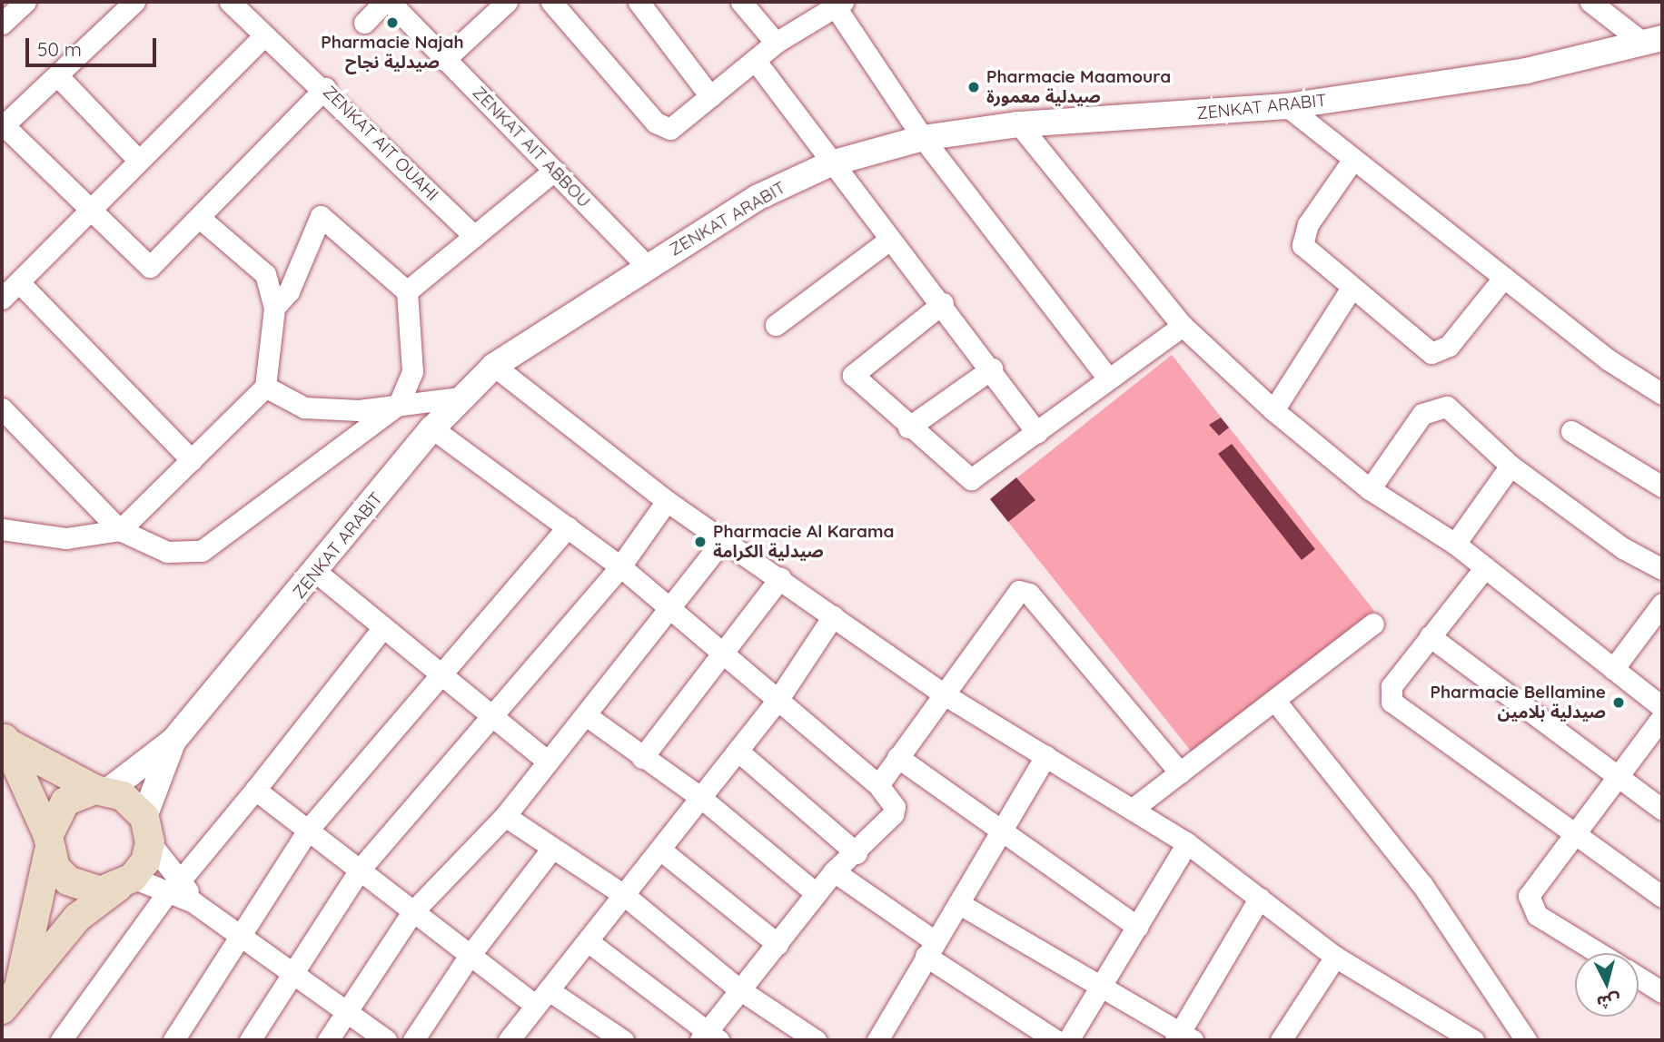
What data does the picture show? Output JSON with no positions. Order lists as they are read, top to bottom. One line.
{"streets":{"street":["ZENKAT ARABIT","ZENKAT AIT OUAHI","ZENKAT AIT ABBOU"]},"crossings":[["ZENKAT ARABIT","ZENKAT AIT ABBOU"]],"places":["Pharmacie Najah صيدلية نجاح","Pharmacie Maamoura صيدلية معمورة","Pharmacie Al Karama صيدلية الكرامة","Pharmacie Bellamine صيدلية بلامين"],"scale_bar":"50 m","north":"bottom"}
